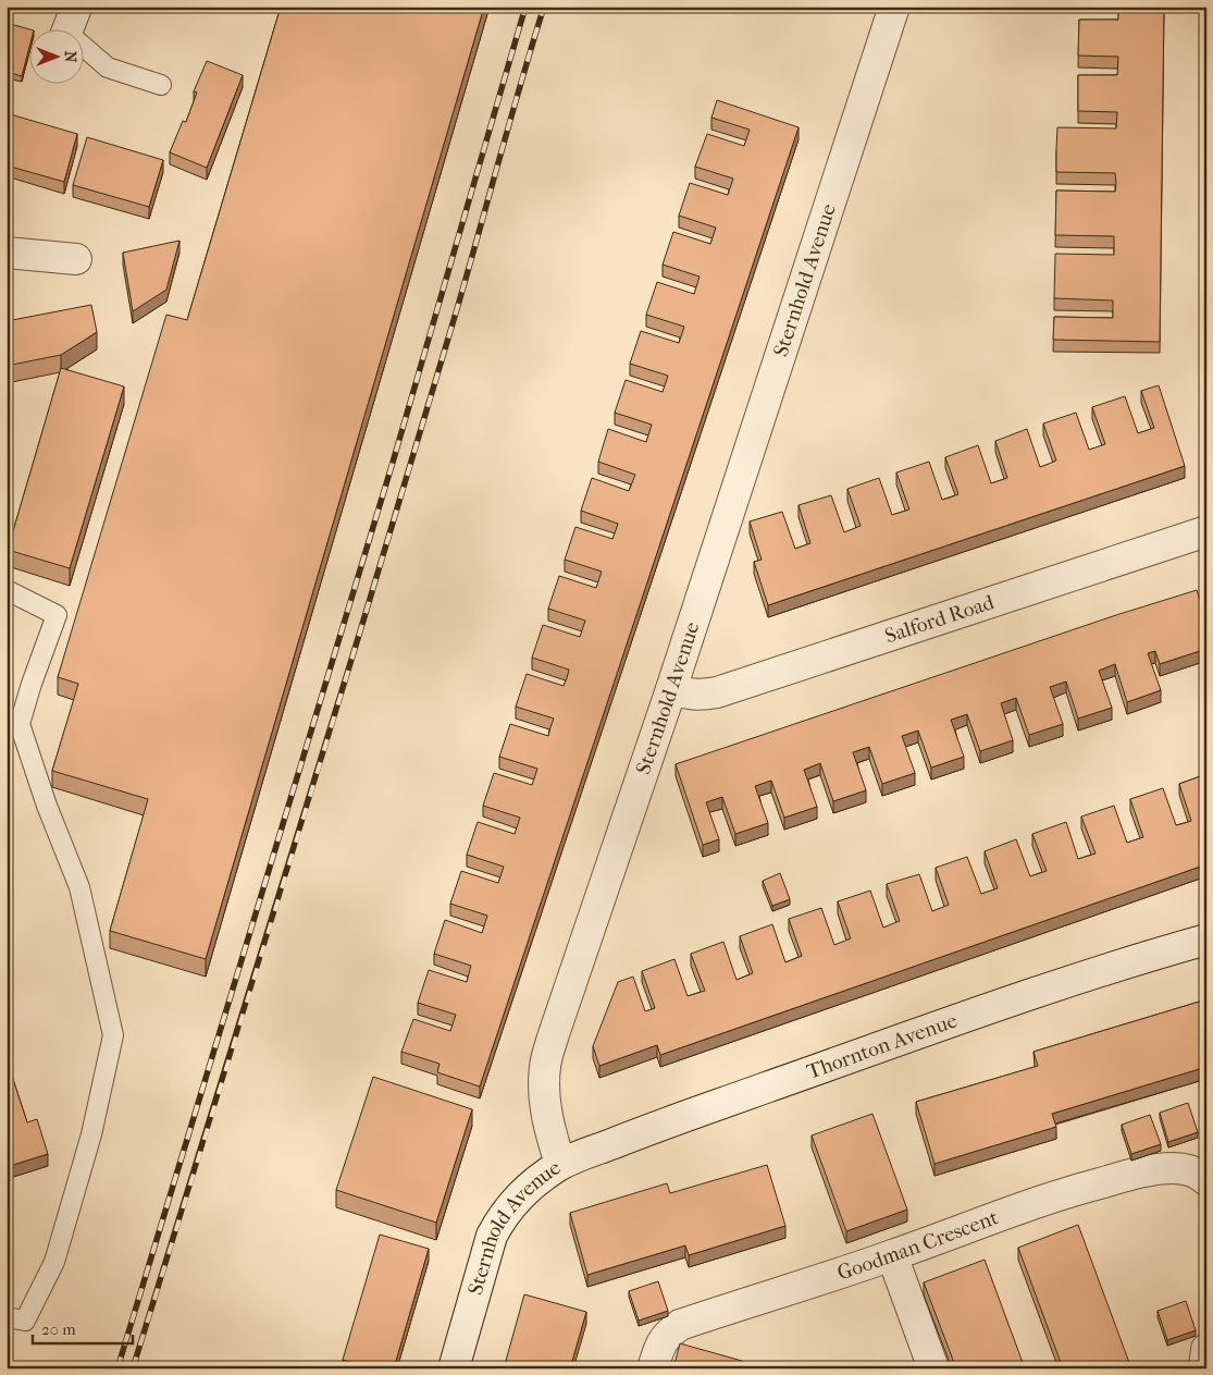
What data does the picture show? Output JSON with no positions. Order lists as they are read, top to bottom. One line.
{"streets":{"street":["Sternhold Avenue","Salford Road","Thornton Avenue","Goodman Crescent"]},"crossings":[["Sternhold Avenue","Salford Road"],["Sternhold Avenue","Thornton Avenue"]],"scale_bar":"20 m","north":"right"}
